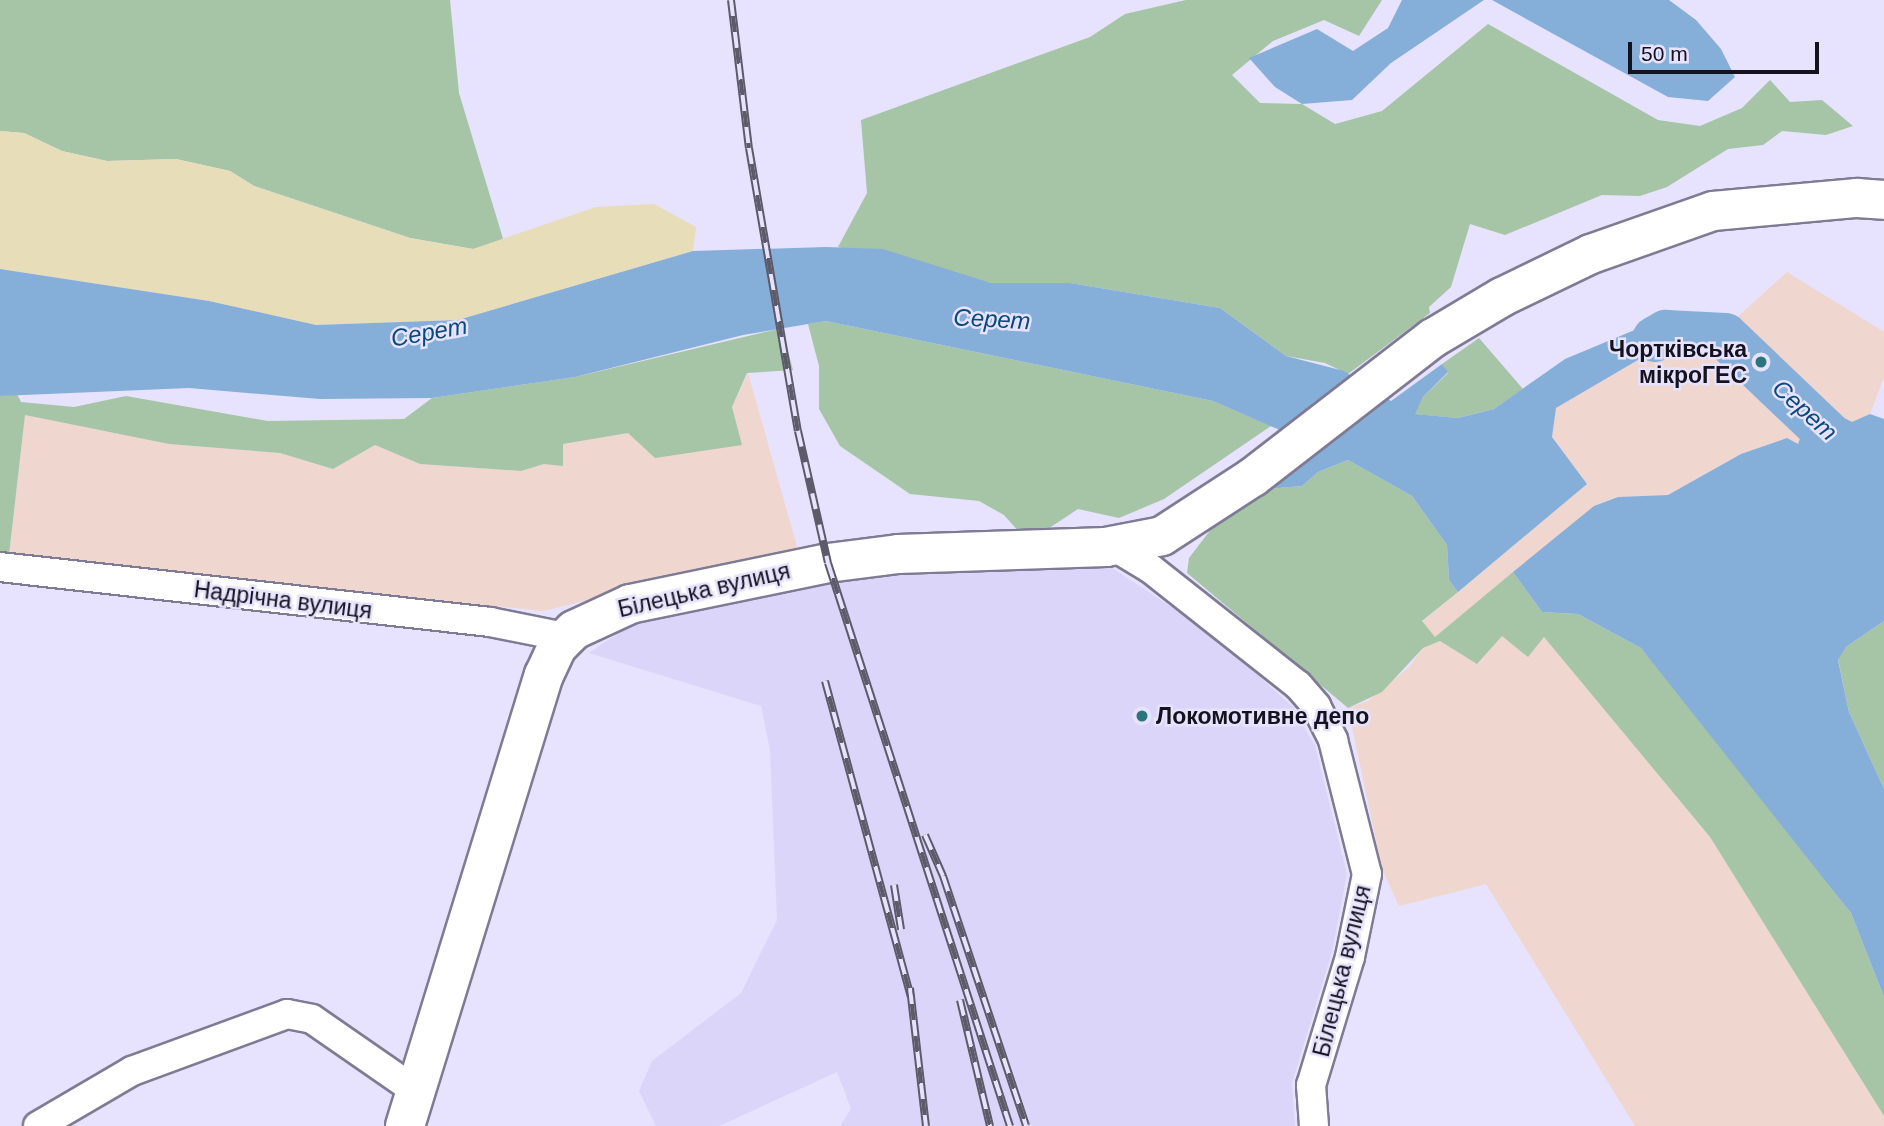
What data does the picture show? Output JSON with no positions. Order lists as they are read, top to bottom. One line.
{"streets":{"street":["Білецька вулиця","Надрічна вулиця"]},"crossings":[["Білецька вулиця","Надрічна вулиця"]],"water":["Серет"],"places":["Чортківська мікроГЕС","Локомотивне депо"],"scale_bar":"50 m"}
